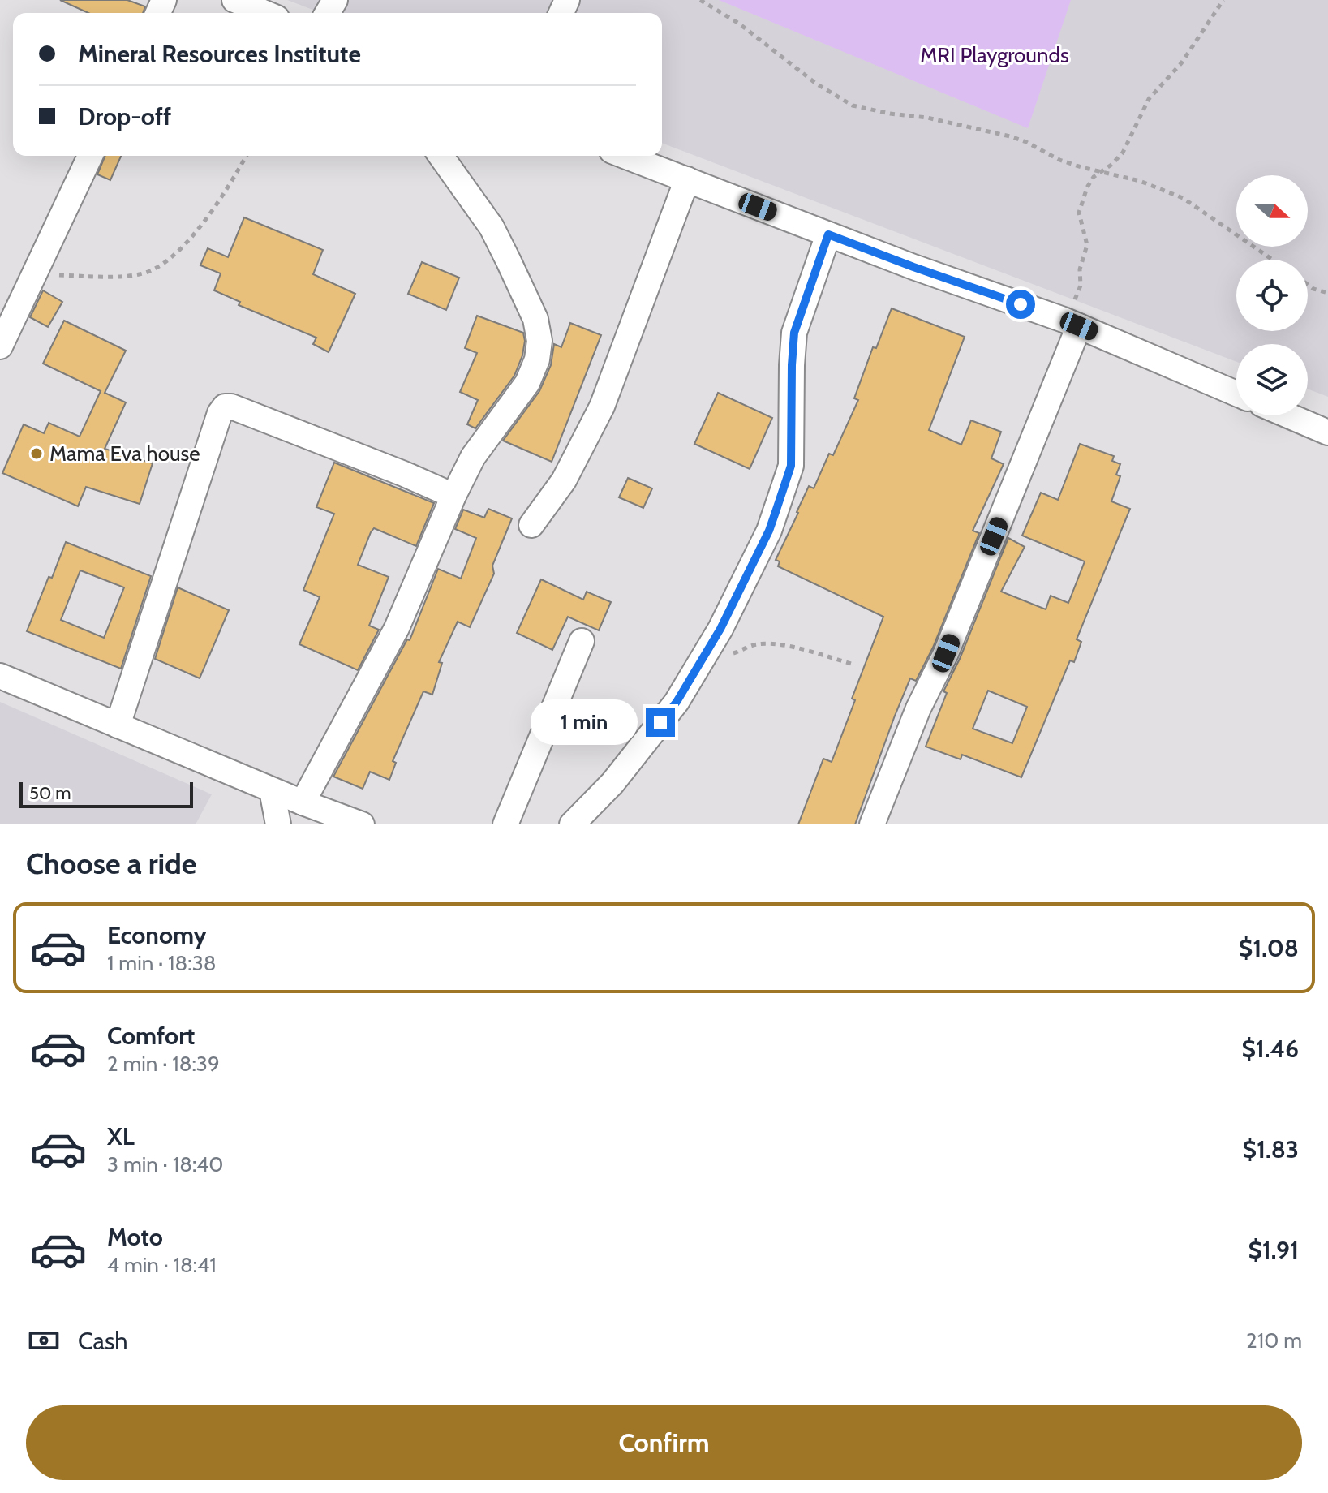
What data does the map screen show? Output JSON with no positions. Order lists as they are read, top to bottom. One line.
{"parks":["MRI Playgrounds"],"places":["Mama Eva house"],"scale_bar":"50 m","north":"right","page":{"banner":["Mineral Resources Institute","Drop-off"],"bubble":"1 min","scale":"50 m","heading":"Choose a ride","list":[{"name":"Economy","note":"1 min · 18:38","value":"$1.08"},{"name":"Comfort","note":"2 min · 18:39","value":"$1.46"},{"name":"XL","note":"3 min · 18:40","value":"$1.83"},{"name":"Moto","note":"4 min · 18:41","value":"$1.91"}],"pay":["Cash","210 m"],"buttons":"Confirm"}}
